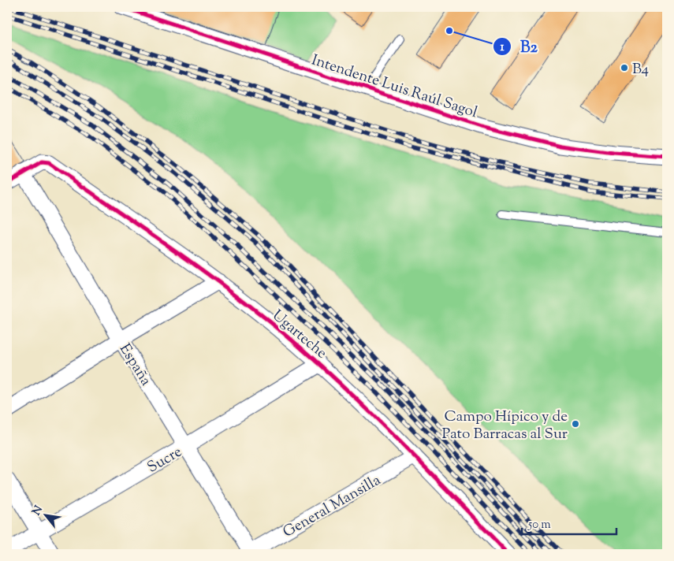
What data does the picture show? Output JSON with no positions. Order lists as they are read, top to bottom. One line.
{"streets":{"street":["Intendente Luis Raúl Sagol","Ugarteche","España","Sucre","General Mansilla"]},"crossings":[["Ugarteche","España"],["Ugarteche","Sucre"],["Ugarteche","General Mansilla"],["España","Sucre"],["España","General Mansilla"]],"places":["B2","B4","Campo Hípico y de Pato Barracas al Sur"],"scale_bar":"50 m","north":"top left"}
